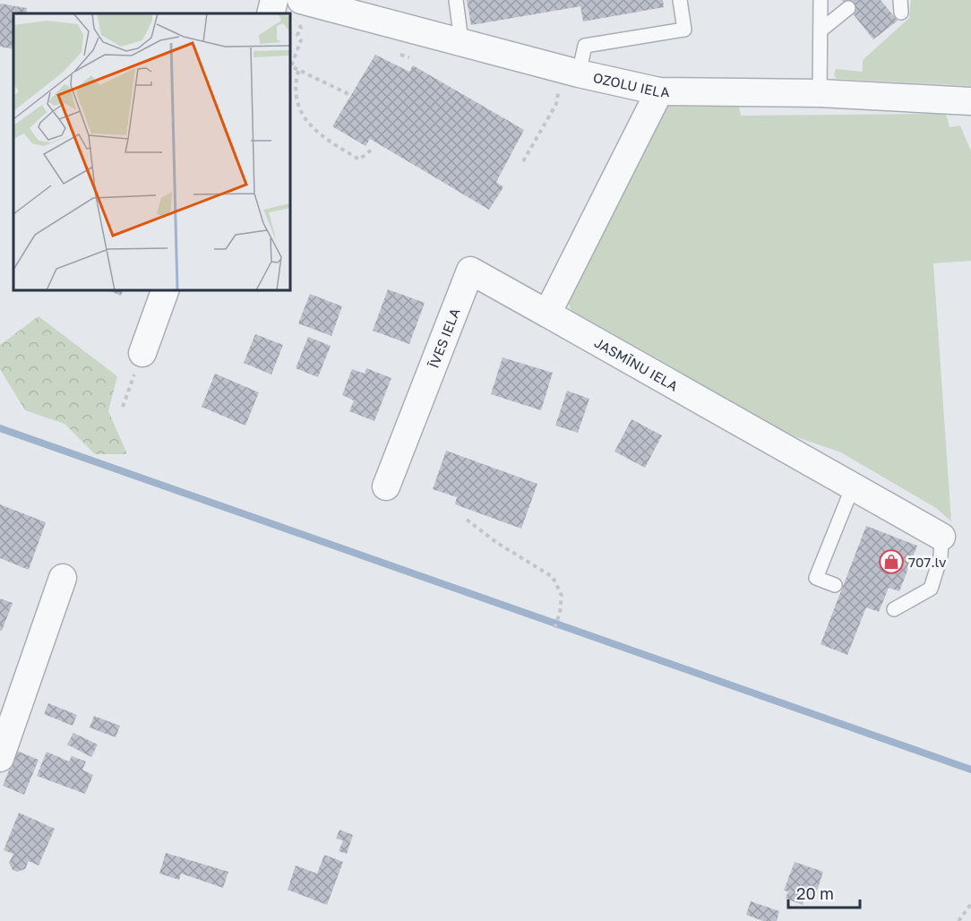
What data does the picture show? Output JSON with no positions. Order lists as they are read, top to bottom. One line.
{"streets":{"street":["OZOLU IELA","ĪVES IELA","JASMĪNU IELA"]},"crossings":[["ĪVES IELA","JASMĪNU IELA"]],"places":{"shop":["707.lv"]},"scale_bar":"20 m"}
